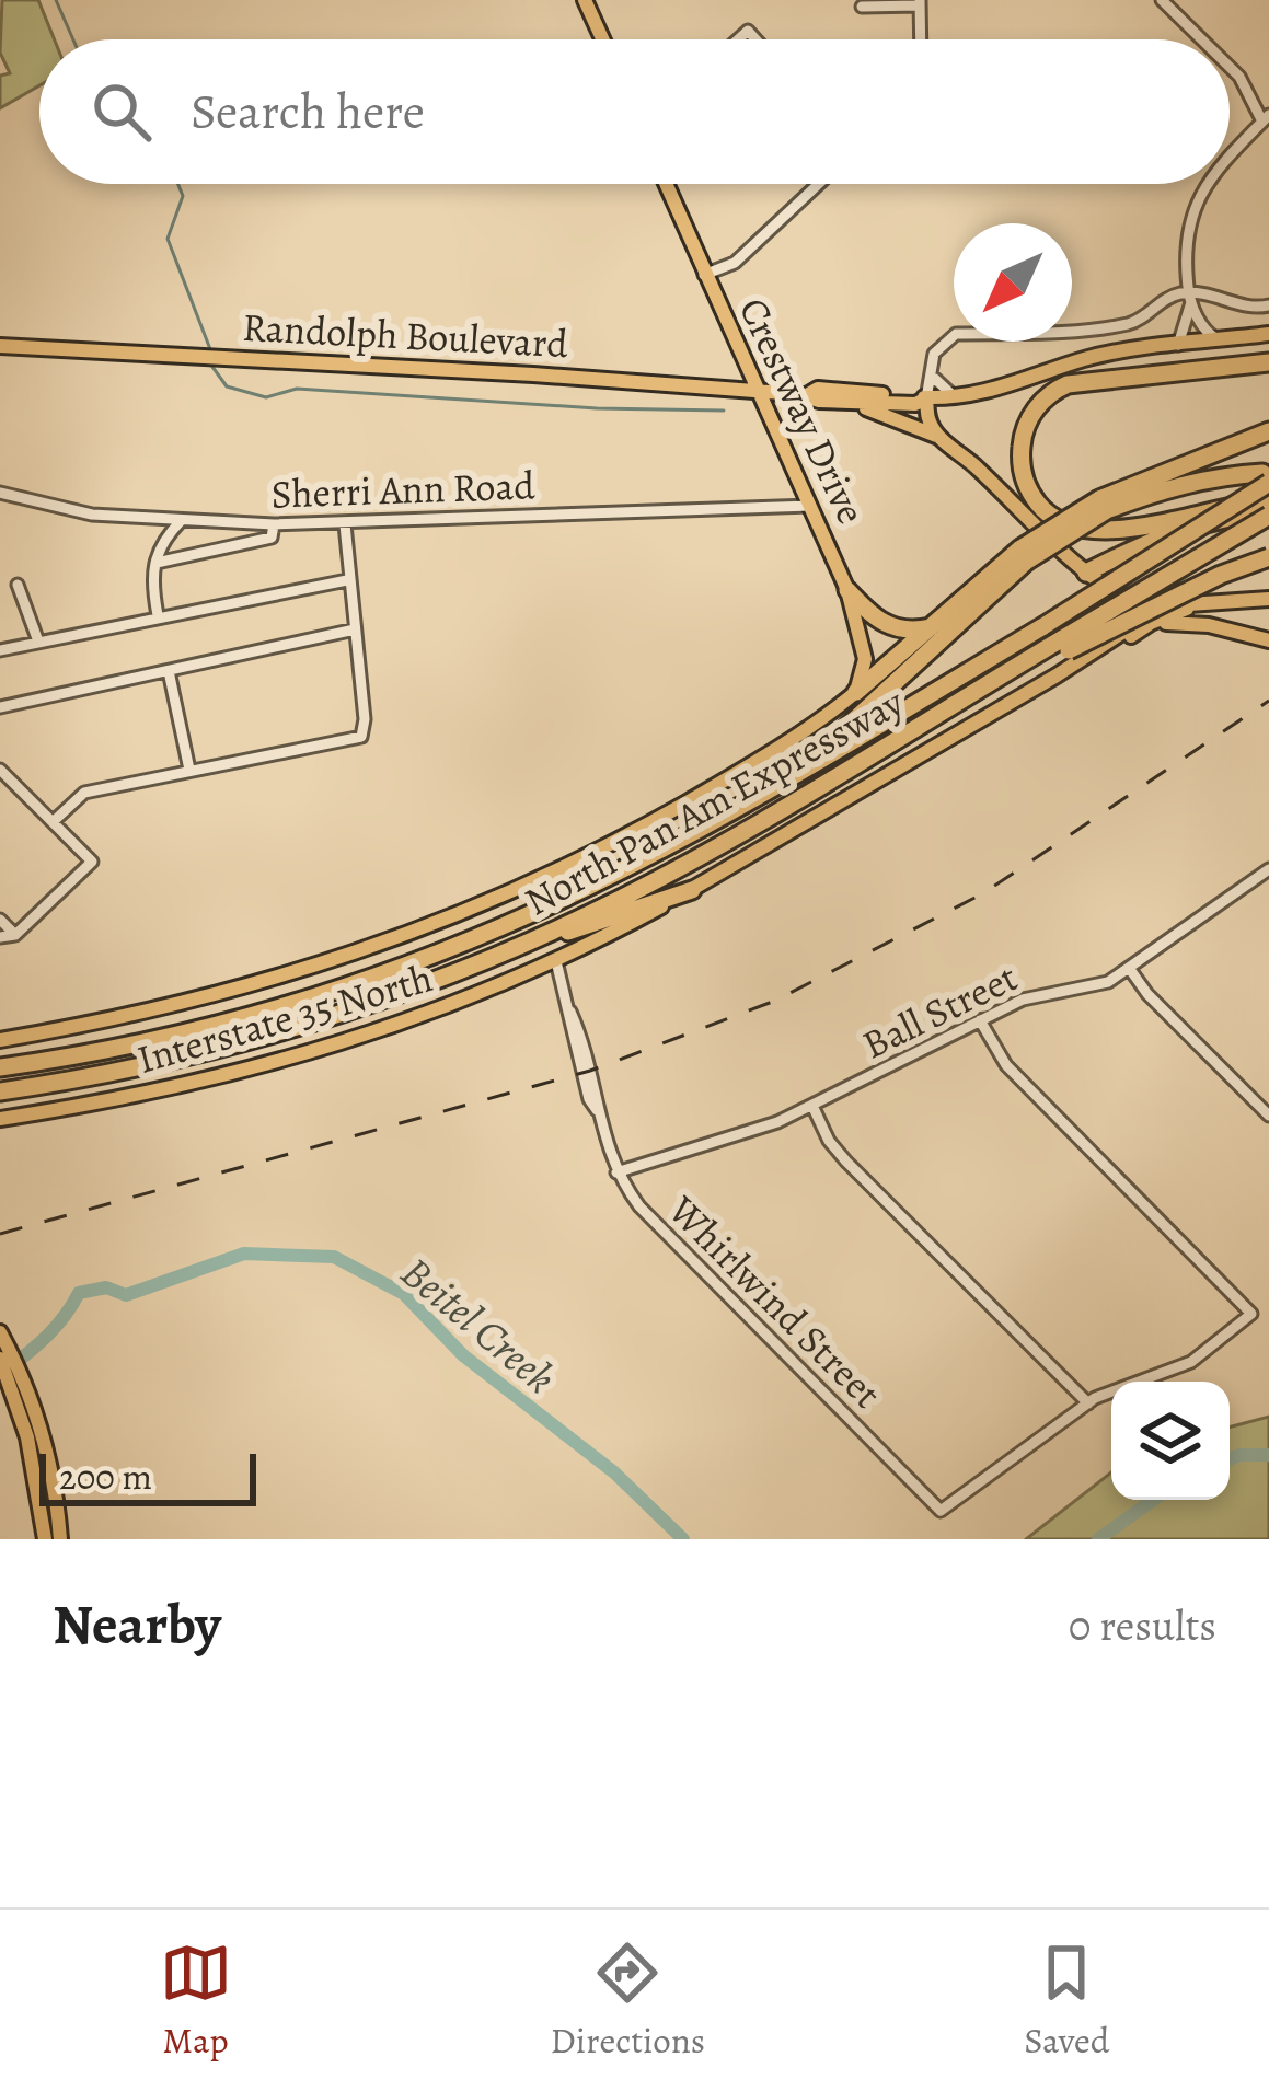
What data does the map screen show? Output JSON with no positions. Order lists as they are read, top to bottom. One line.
{"streets":{"highway":["North Pan Am Expressway"],"main road":["Randolph Boulevard","Crestway Drive","Interstate 35 North"],"street":["Sherri Ann Road","Ball Street","Whirlwind Street"]},"crossings":[["Randolph Boulevard","Crestway Drive"],["Crestway Drive","Sherri Ann Road"],["Crestway Drive","Interstate 35 North"],["Ball Street","Whirlwind Street"],["Interstate 35 North","Whirlwind Street"]],"water":["Beitel Creek"],"scale_bar":"200 m","north":"bottom left","page":{"search":"Search here","scale":"200 m","heading":["Nearby","0 results"],"nav":["Map","Directions","Saved"]}}
